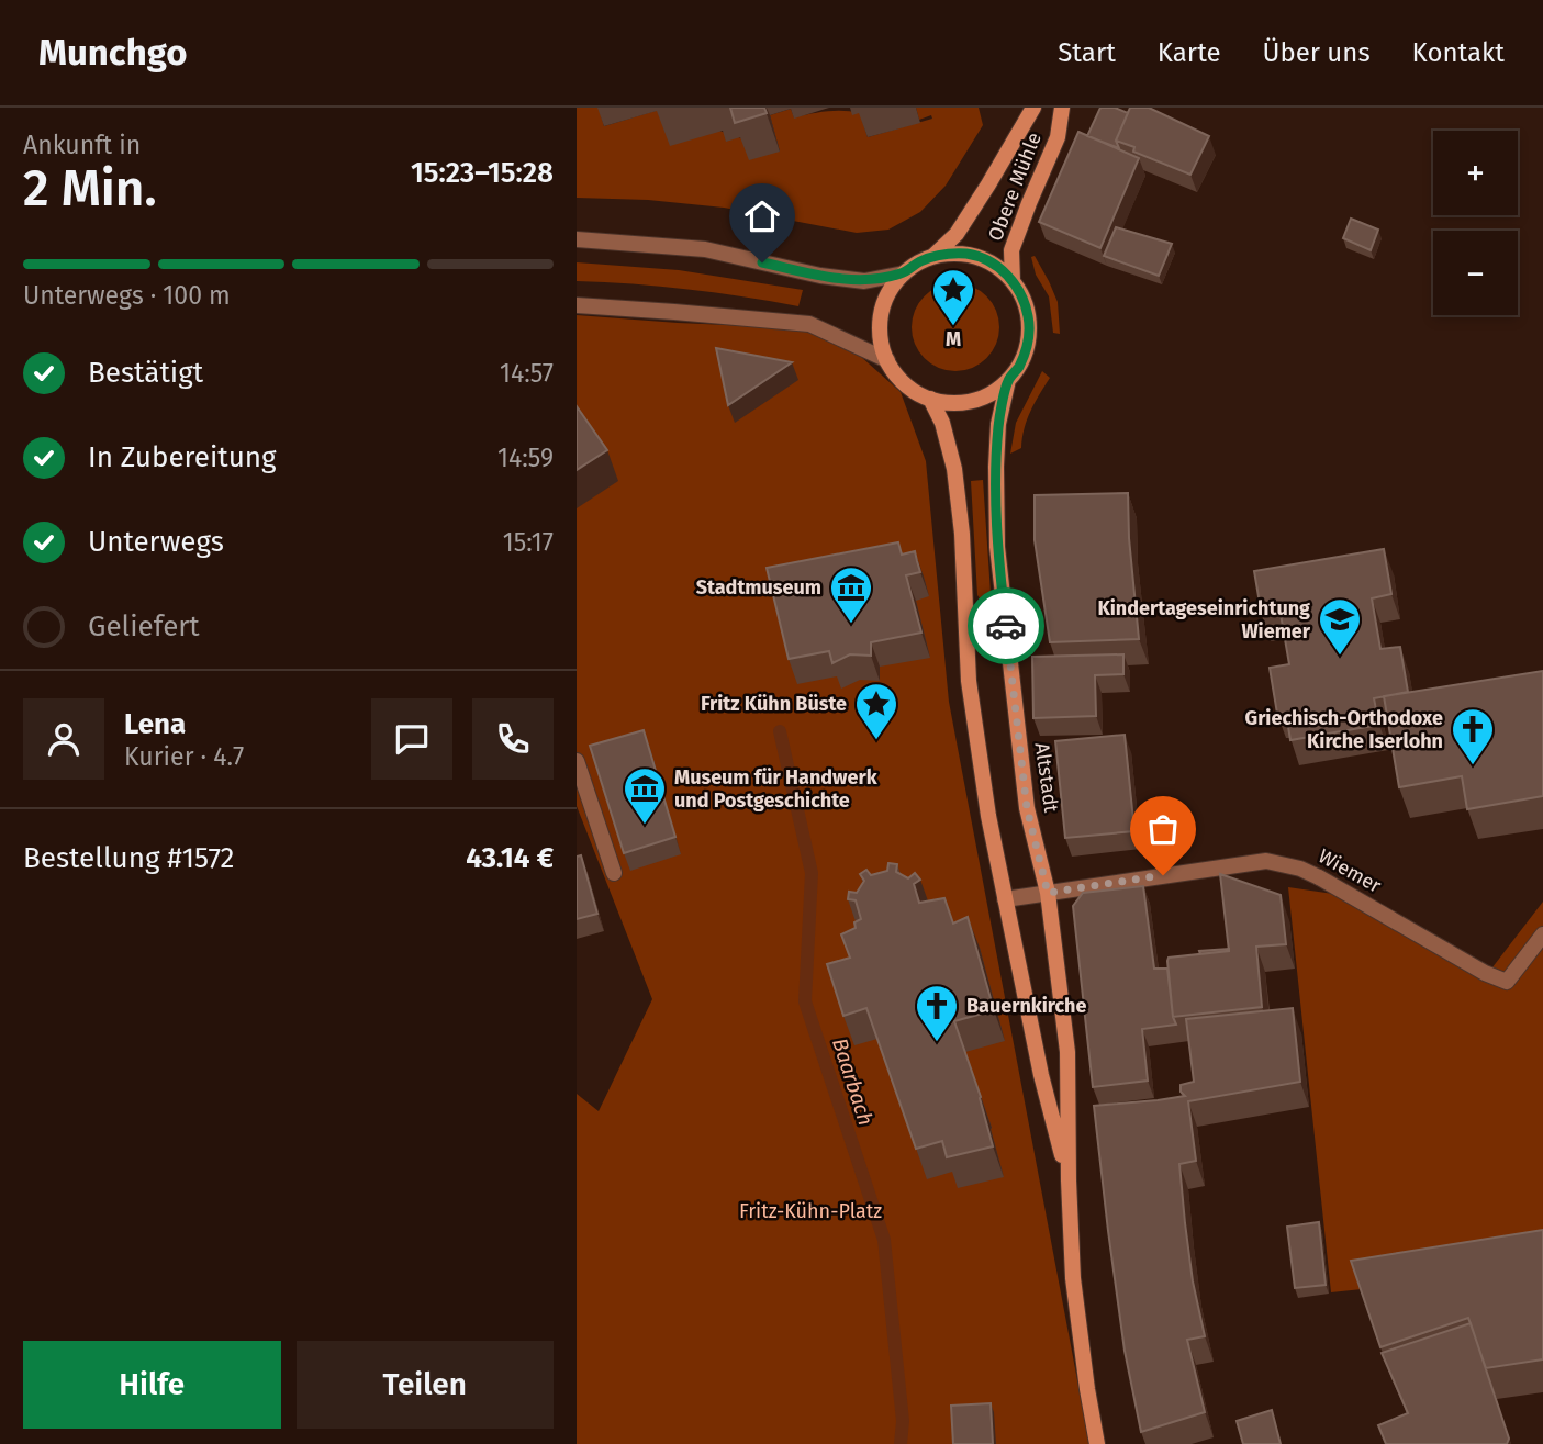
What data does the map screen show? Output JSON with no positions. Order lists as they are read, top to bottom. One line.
{"streets":{"main road":["Obere Mühle","Altstadt"],"street":["Wiemer"]},"crossings":[["Obere Mühle","Altstadt"],["Altstadt","Wiemer"]],"water":["Baarbach"],"parks":["Fritz-Kühn-Platz"],"places":{"place":["M","Fritz Kühn Büste"],"museum":["Stadtmuseum","Museum für Handwerk und Postgeschichte"],"school or university":["Kindertageseinrichtung Wiemer"],"church":["Griechisch-Orthodoxe Kirche Iserlohn","Bauernkirche"]},"page":{"header":"Munchgo","nav":["Start","Karte","Über uns","Kontakt"],"heading":["2 Min.","Ankunft in","15:23–15:28"],"panel":["Lena","Kurier · 4.7","Bestellung #1572","43.14 €"],"map_buttons":["+","−"],"bar":"Unterwegs · 100 m","list":[["Bestätigt","14:57"],["In Zubereitung","14:59"],["Unterwegs","15:17"],"Geliefert"],"buttons":["Hilfe","Teilen"]}}
